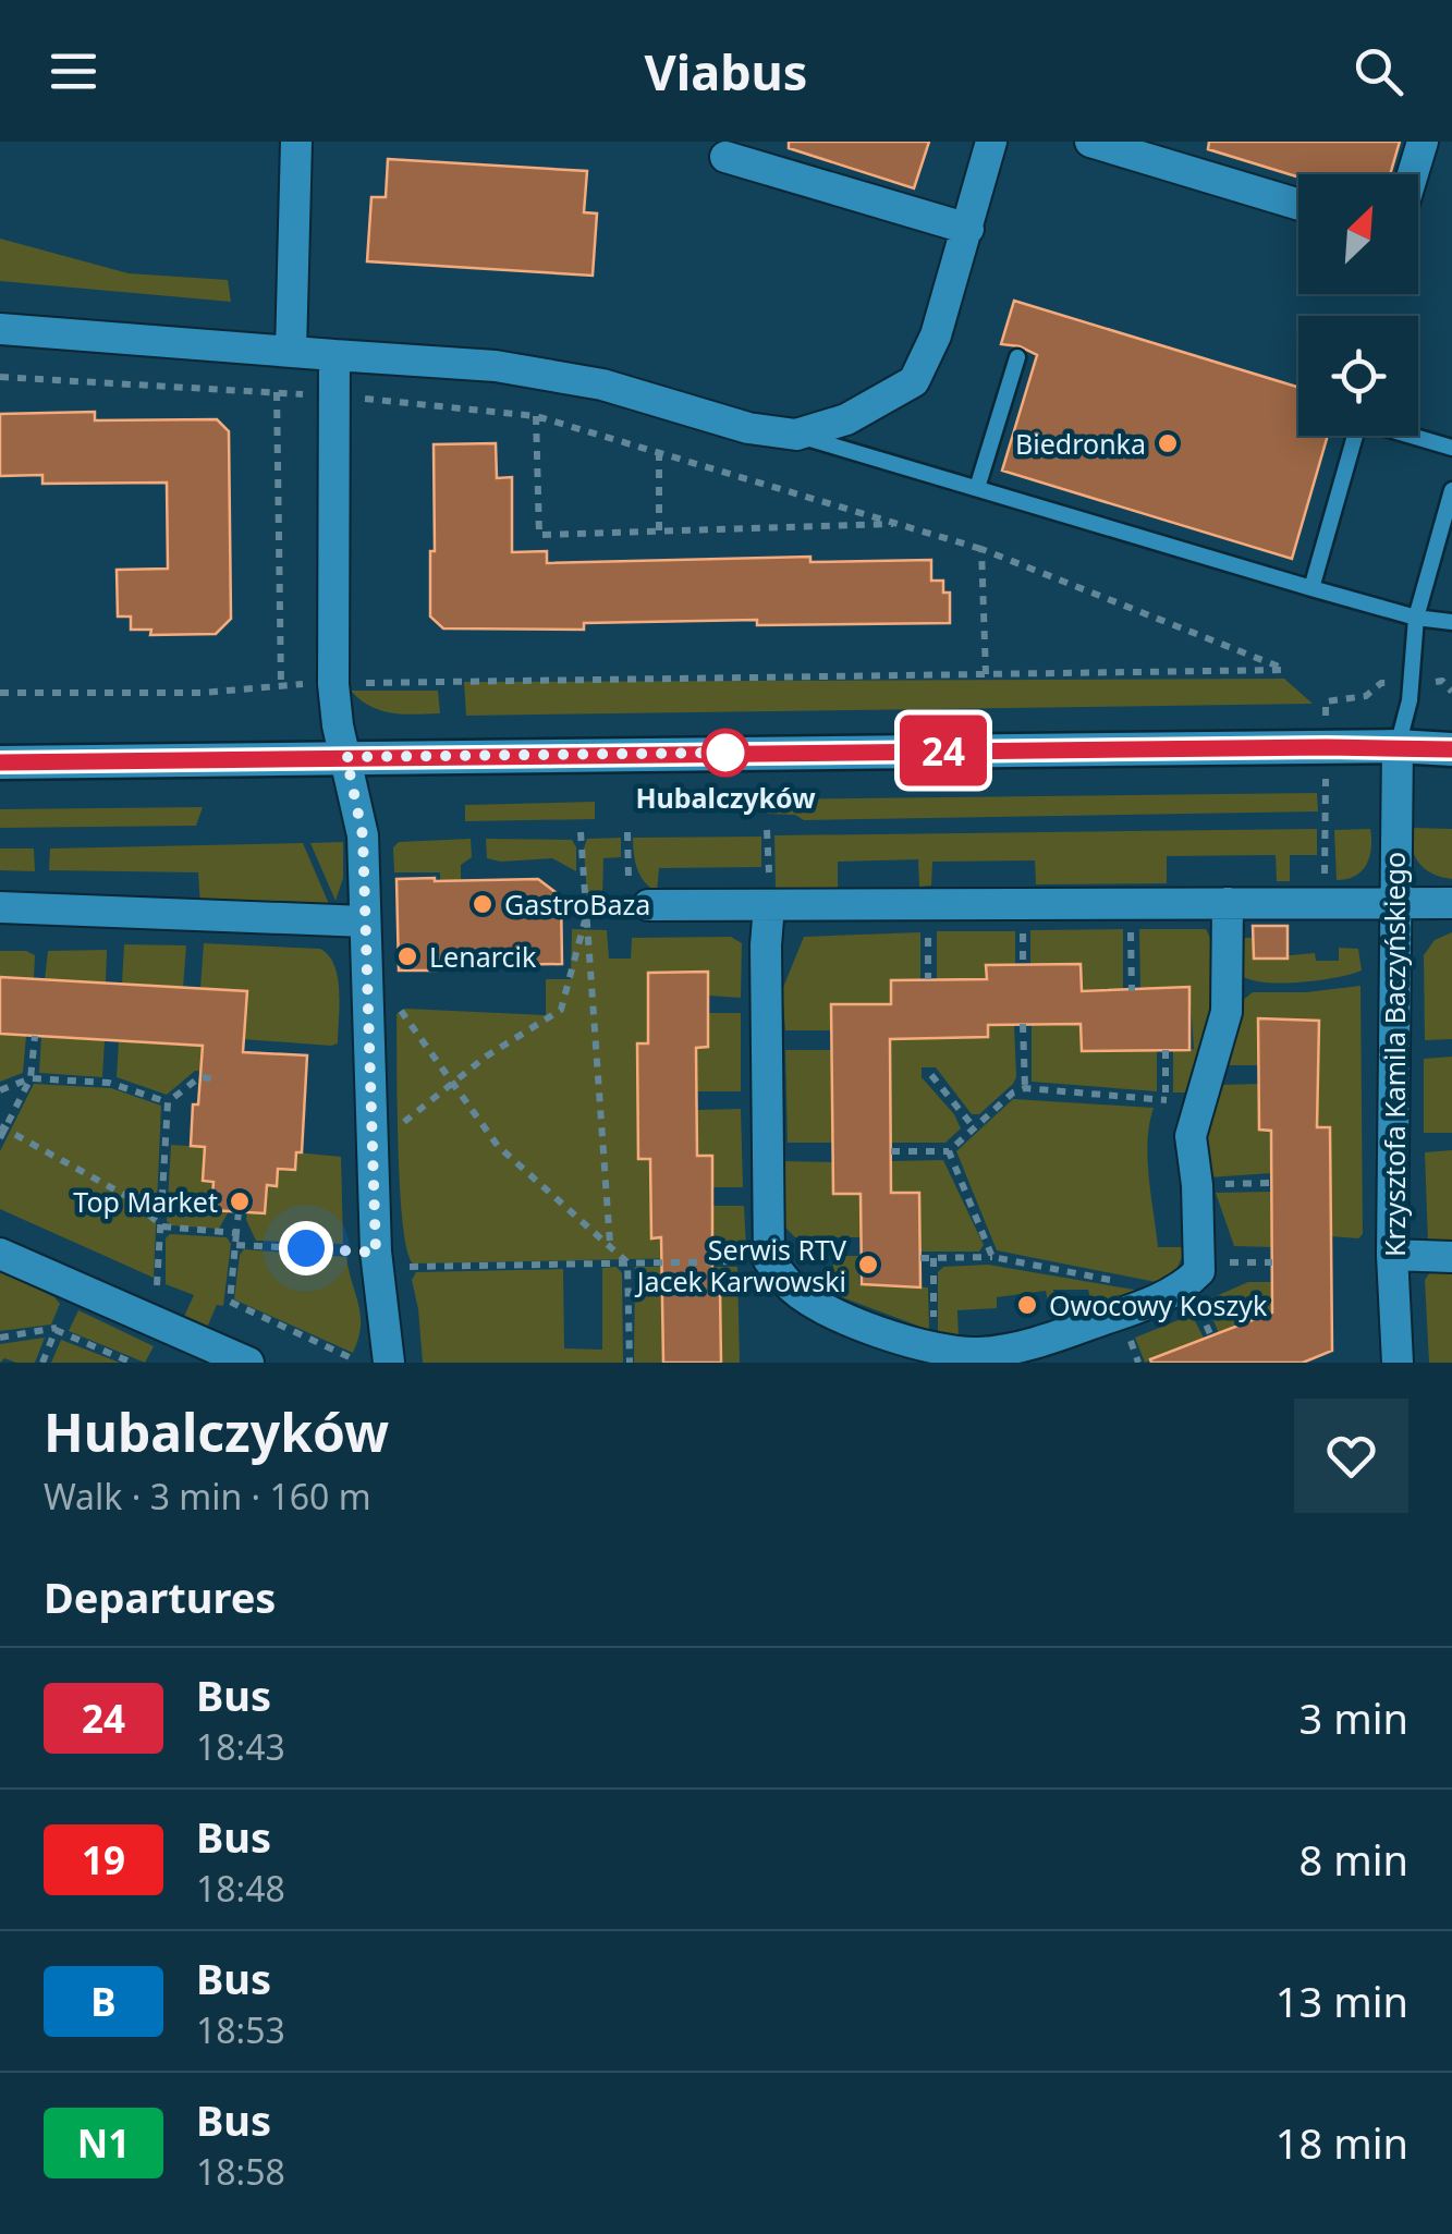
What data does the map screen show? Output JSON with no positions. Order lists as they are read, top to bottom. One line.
{"streets":{"street":["Krzysztofa Kamila Baczyńskiego"]},"places":["Biedronka","Hubalczyków","GastroBaza","Lenarcik","Top Market","Serwis RTV Jacek Karwowski","Owocowy Koszyk"],"lines":["bus line 24"],"north":"top right","page":{"header":"Viabus","on_map":"24","heading":[["Hubalczyków","Walk · 3 min · 160 m"],"Departures"],"list":[{"mark":"24","name":"Bus","note":"18:43","value":"3 min"},{"mark":"19","name":"Bus","note":"18:48","value":"8 min"},{"mark":"B","name":"Bus","note":"18:53","value":"13 min"},{"mark":"N1","name":"Bus","note":"18:58","value":"18 min"}]}}
